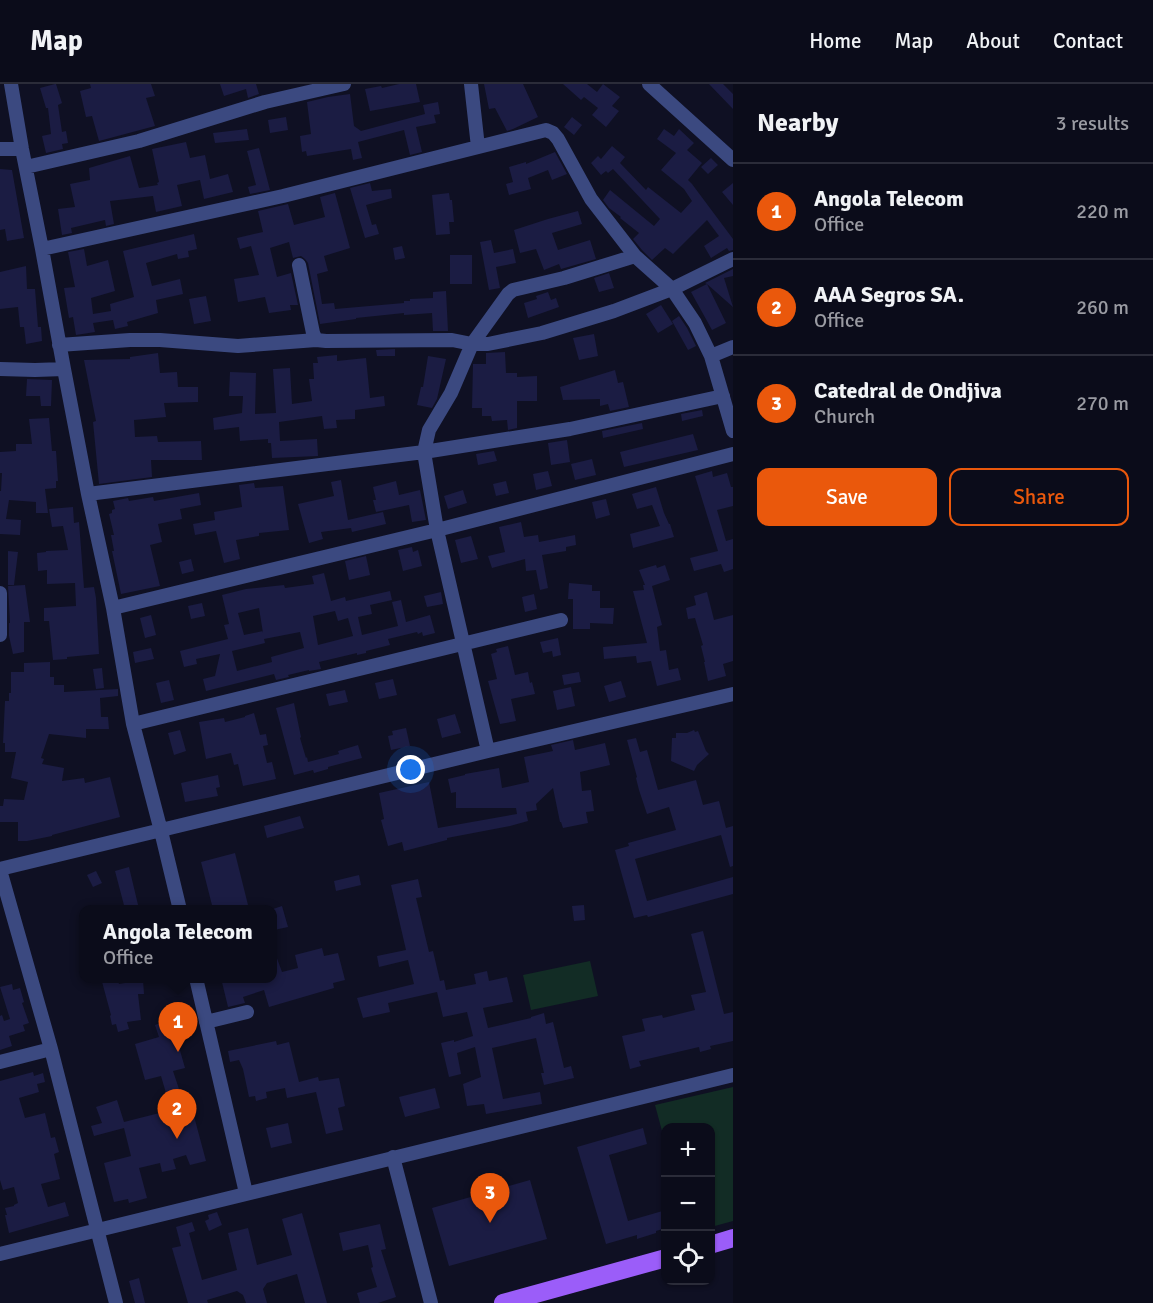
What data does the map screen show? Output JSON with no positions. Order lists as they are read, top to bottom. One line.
{"page":{"header":"Map","nav":["Home","Map","About","Contact"],"heading":["Nearby","3 results"],"list":[{"mark":"1","name":"Angola Telecom","note":"Office","value":"220 m"},{"mark":"2","name":"AAA Segros SA.","note":"Office","value":"260 m"},{"mark":"3","name":"Catedral de Ondjiva","note":"Church","value":"270 m"}],"buttons":["Save","Share"],"popup":["Angola Telecom","Office"],"pins":["1","2","3"],"map_buttons":["+","−"]}}
